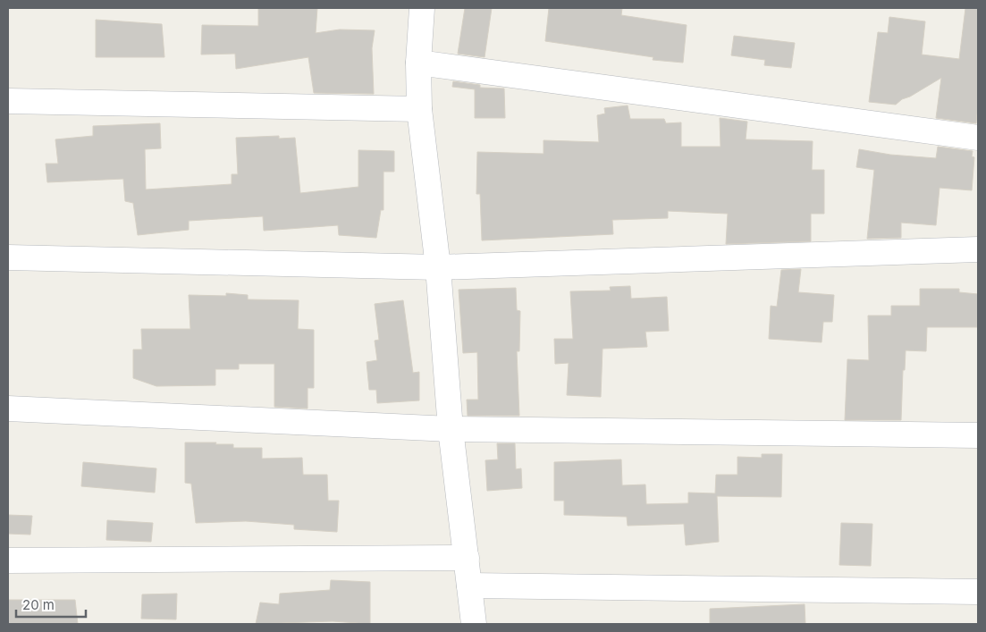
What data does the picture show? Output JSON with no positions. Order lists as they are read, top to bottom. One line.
{"scale_bar":"20 m"}
